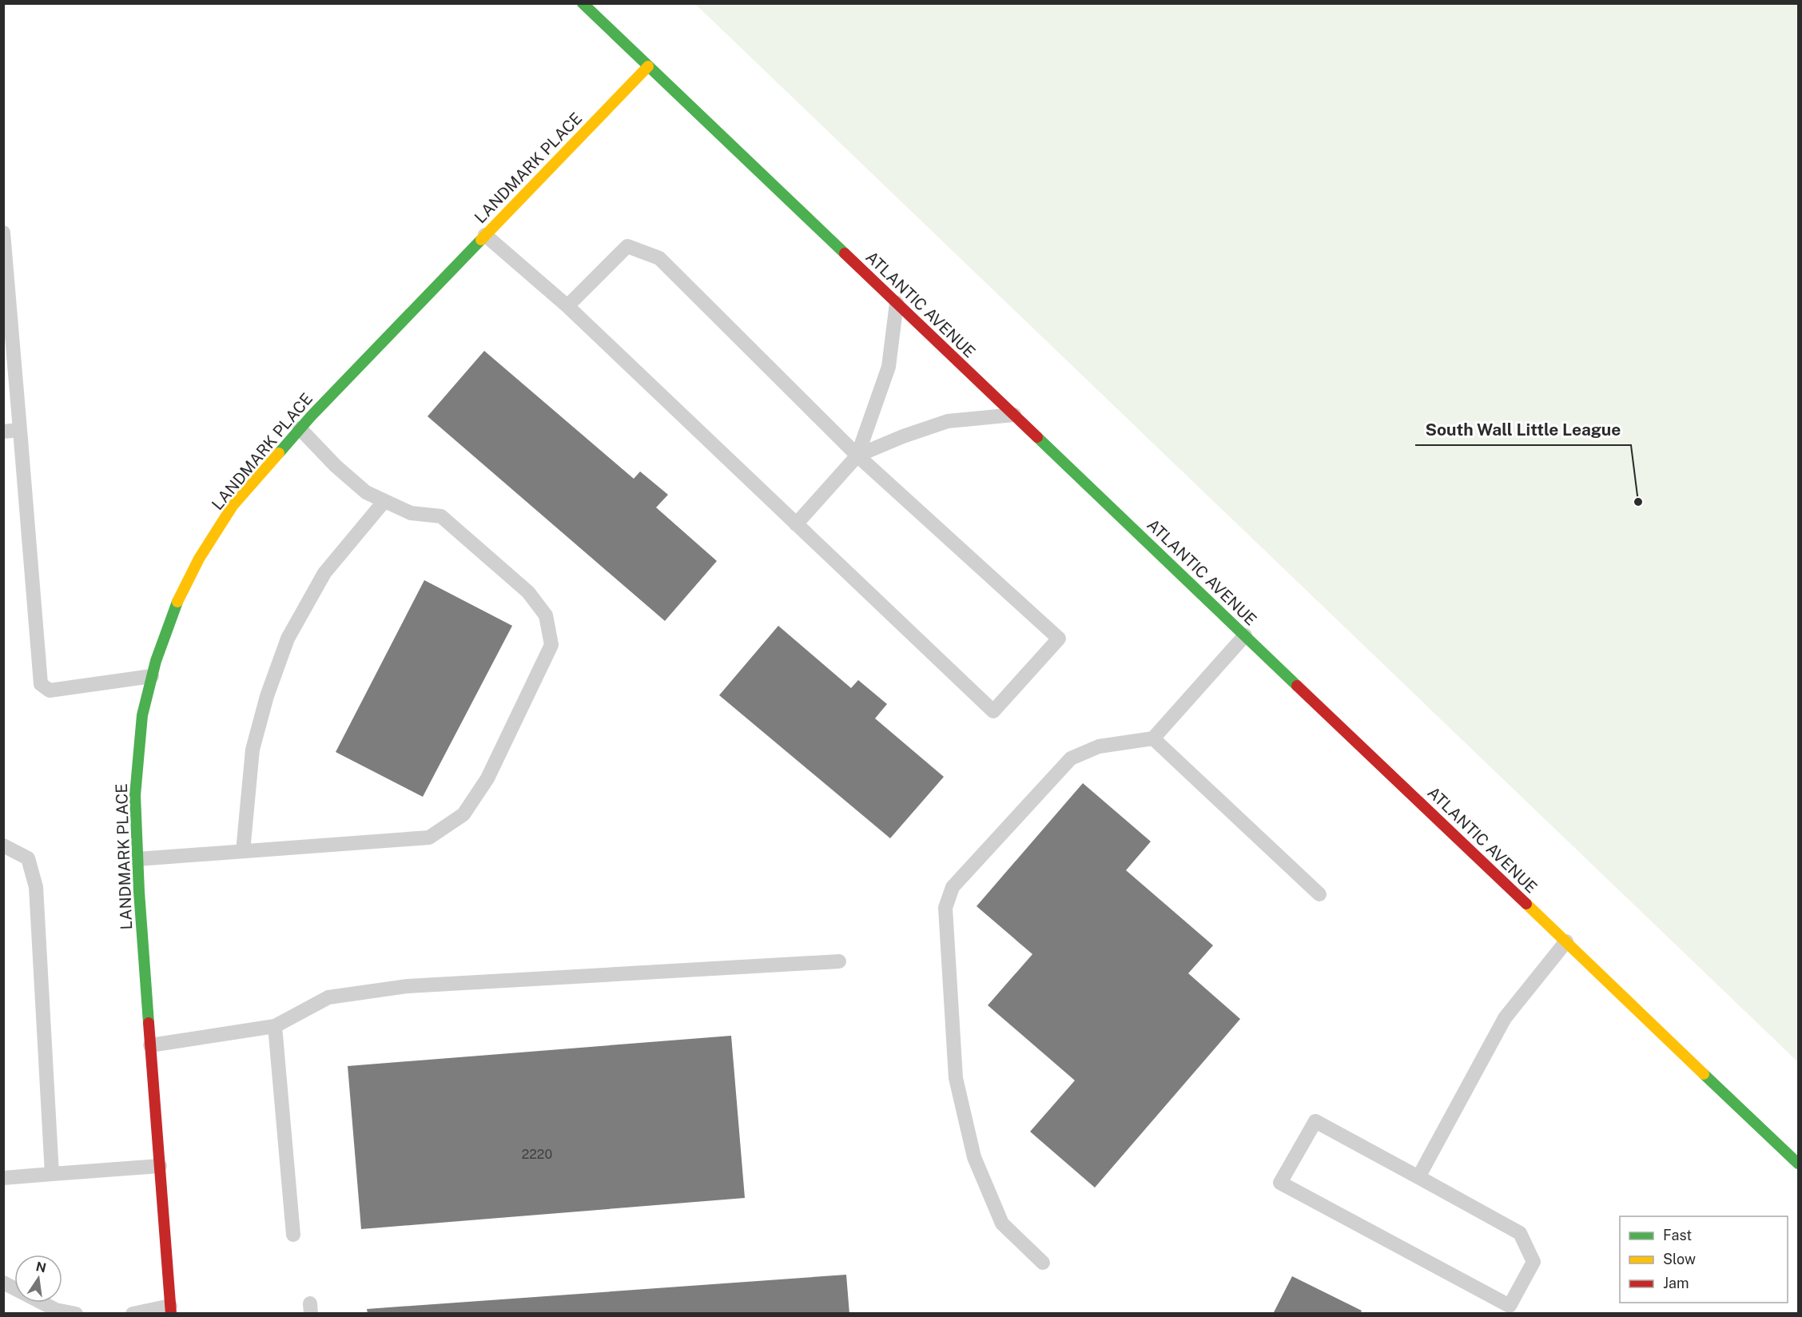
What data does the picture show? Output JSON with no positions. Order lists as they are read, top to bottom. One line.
{"streets":{"main road":["LANDMARK PLACE","ATLANTIC AVENUE"]},"crossings":[["LANDMARK PLACE","ATLANTIC AVENUE"]],"places":["South Wall Little League"],"house_numbers":["2220"],"legend":["Fast","Slow","Jam"],"north":"top"}
